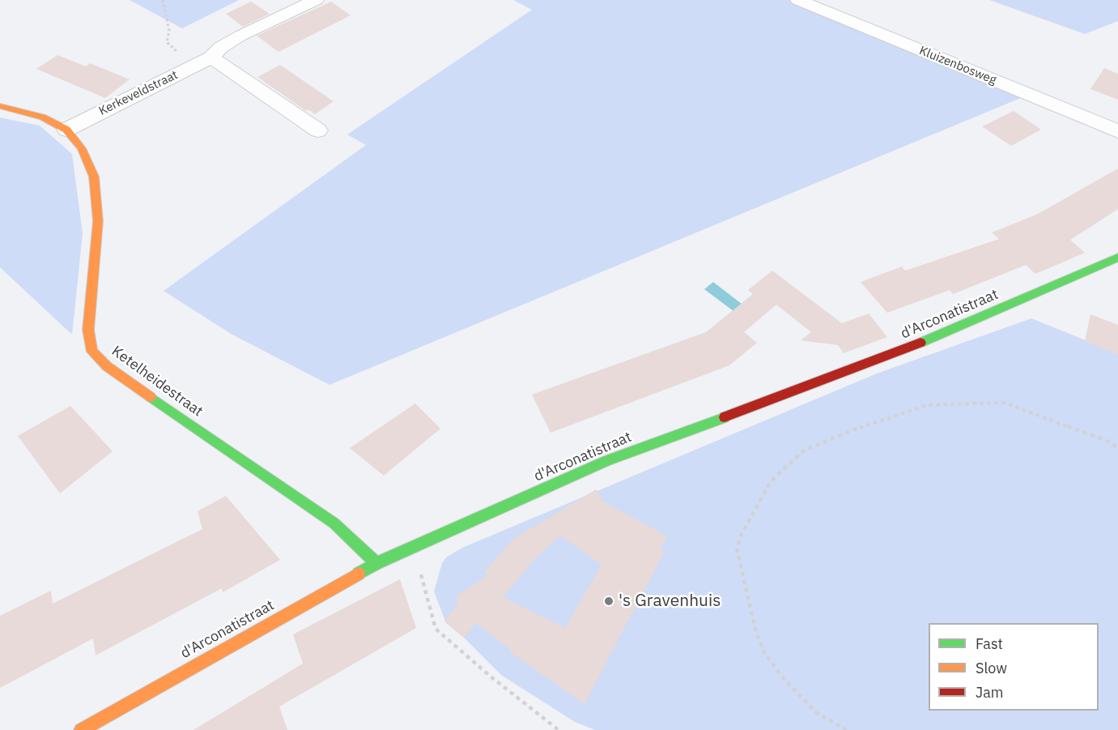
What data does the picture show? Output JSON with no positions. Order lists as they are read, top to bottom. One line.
{"streets":{"street":["Kluizenbosweg","Kerkeveldstraat","d'Arconatistraat","Ketelheidestraat"]},"crossings":[["Kerkeveldstraat","Ketelheidestraat"],["d'Arconatistraat","Ketelheidestraat"]],"places":["'s Gravenhuis"],"legend":["Fast","Slow","Jam"]}
